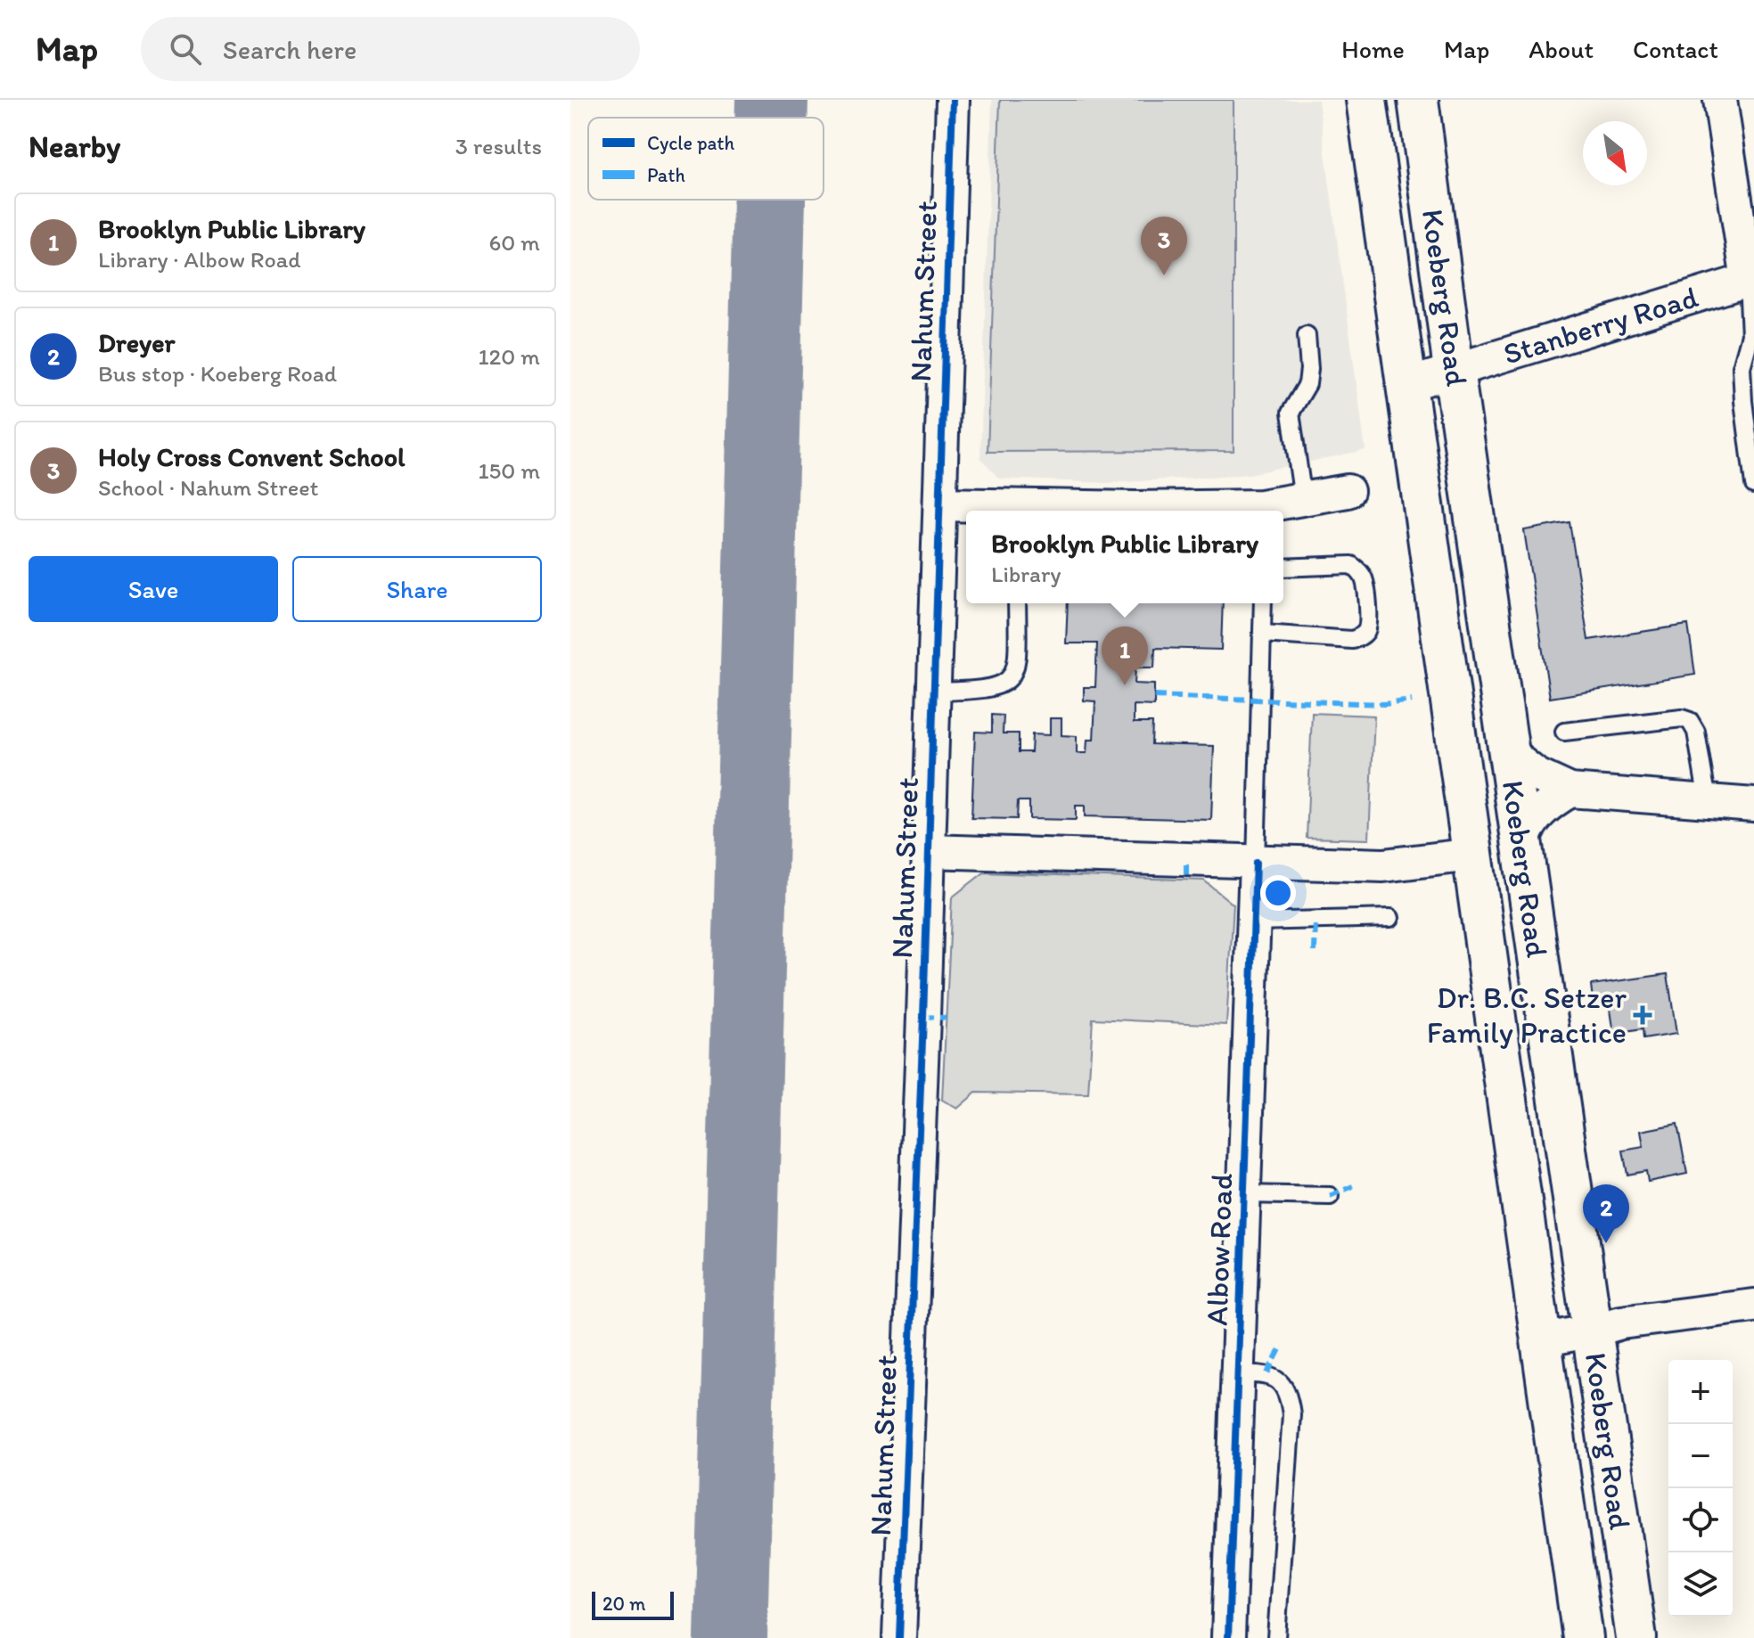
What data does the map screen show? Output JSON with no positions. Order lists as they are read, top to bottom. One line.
{"streets":{"main road":["Koeberg Road"],"street":["Nahum Street","Stanberry Road","Albow Road"]},"crossings":[["Koeberg Road","Stanberry Road"]],"places":{"health":["Dr. B.C. Setzer Family Practice"]},"legend":["Cycle path","Path"],"scale_bar":"20 m","north":"bottom right","page":{"header":"Map","search":"Search here","nav":["Home","Map","About","Contact"],"heading":["Nearby","3 results"],"list":[{"mark":"1","name":"Brooklyn Public Library","note":"Library · Albow Road","value":"60 m"},{"mark":"2","name":"Dreyer","note":"Bus stop · Koeberg Road","value":"120 m"},{"mark":"3","name":"Holy Cross Convent School","note":"School · Nahum Street","value":"150 m"}],"pins":["3","1","2"],"popup":["Brooklyn Public Library","Library"],"buttons":["Save","Share"],"map_buttons":["+","−"],"scale":"20 m"}}
